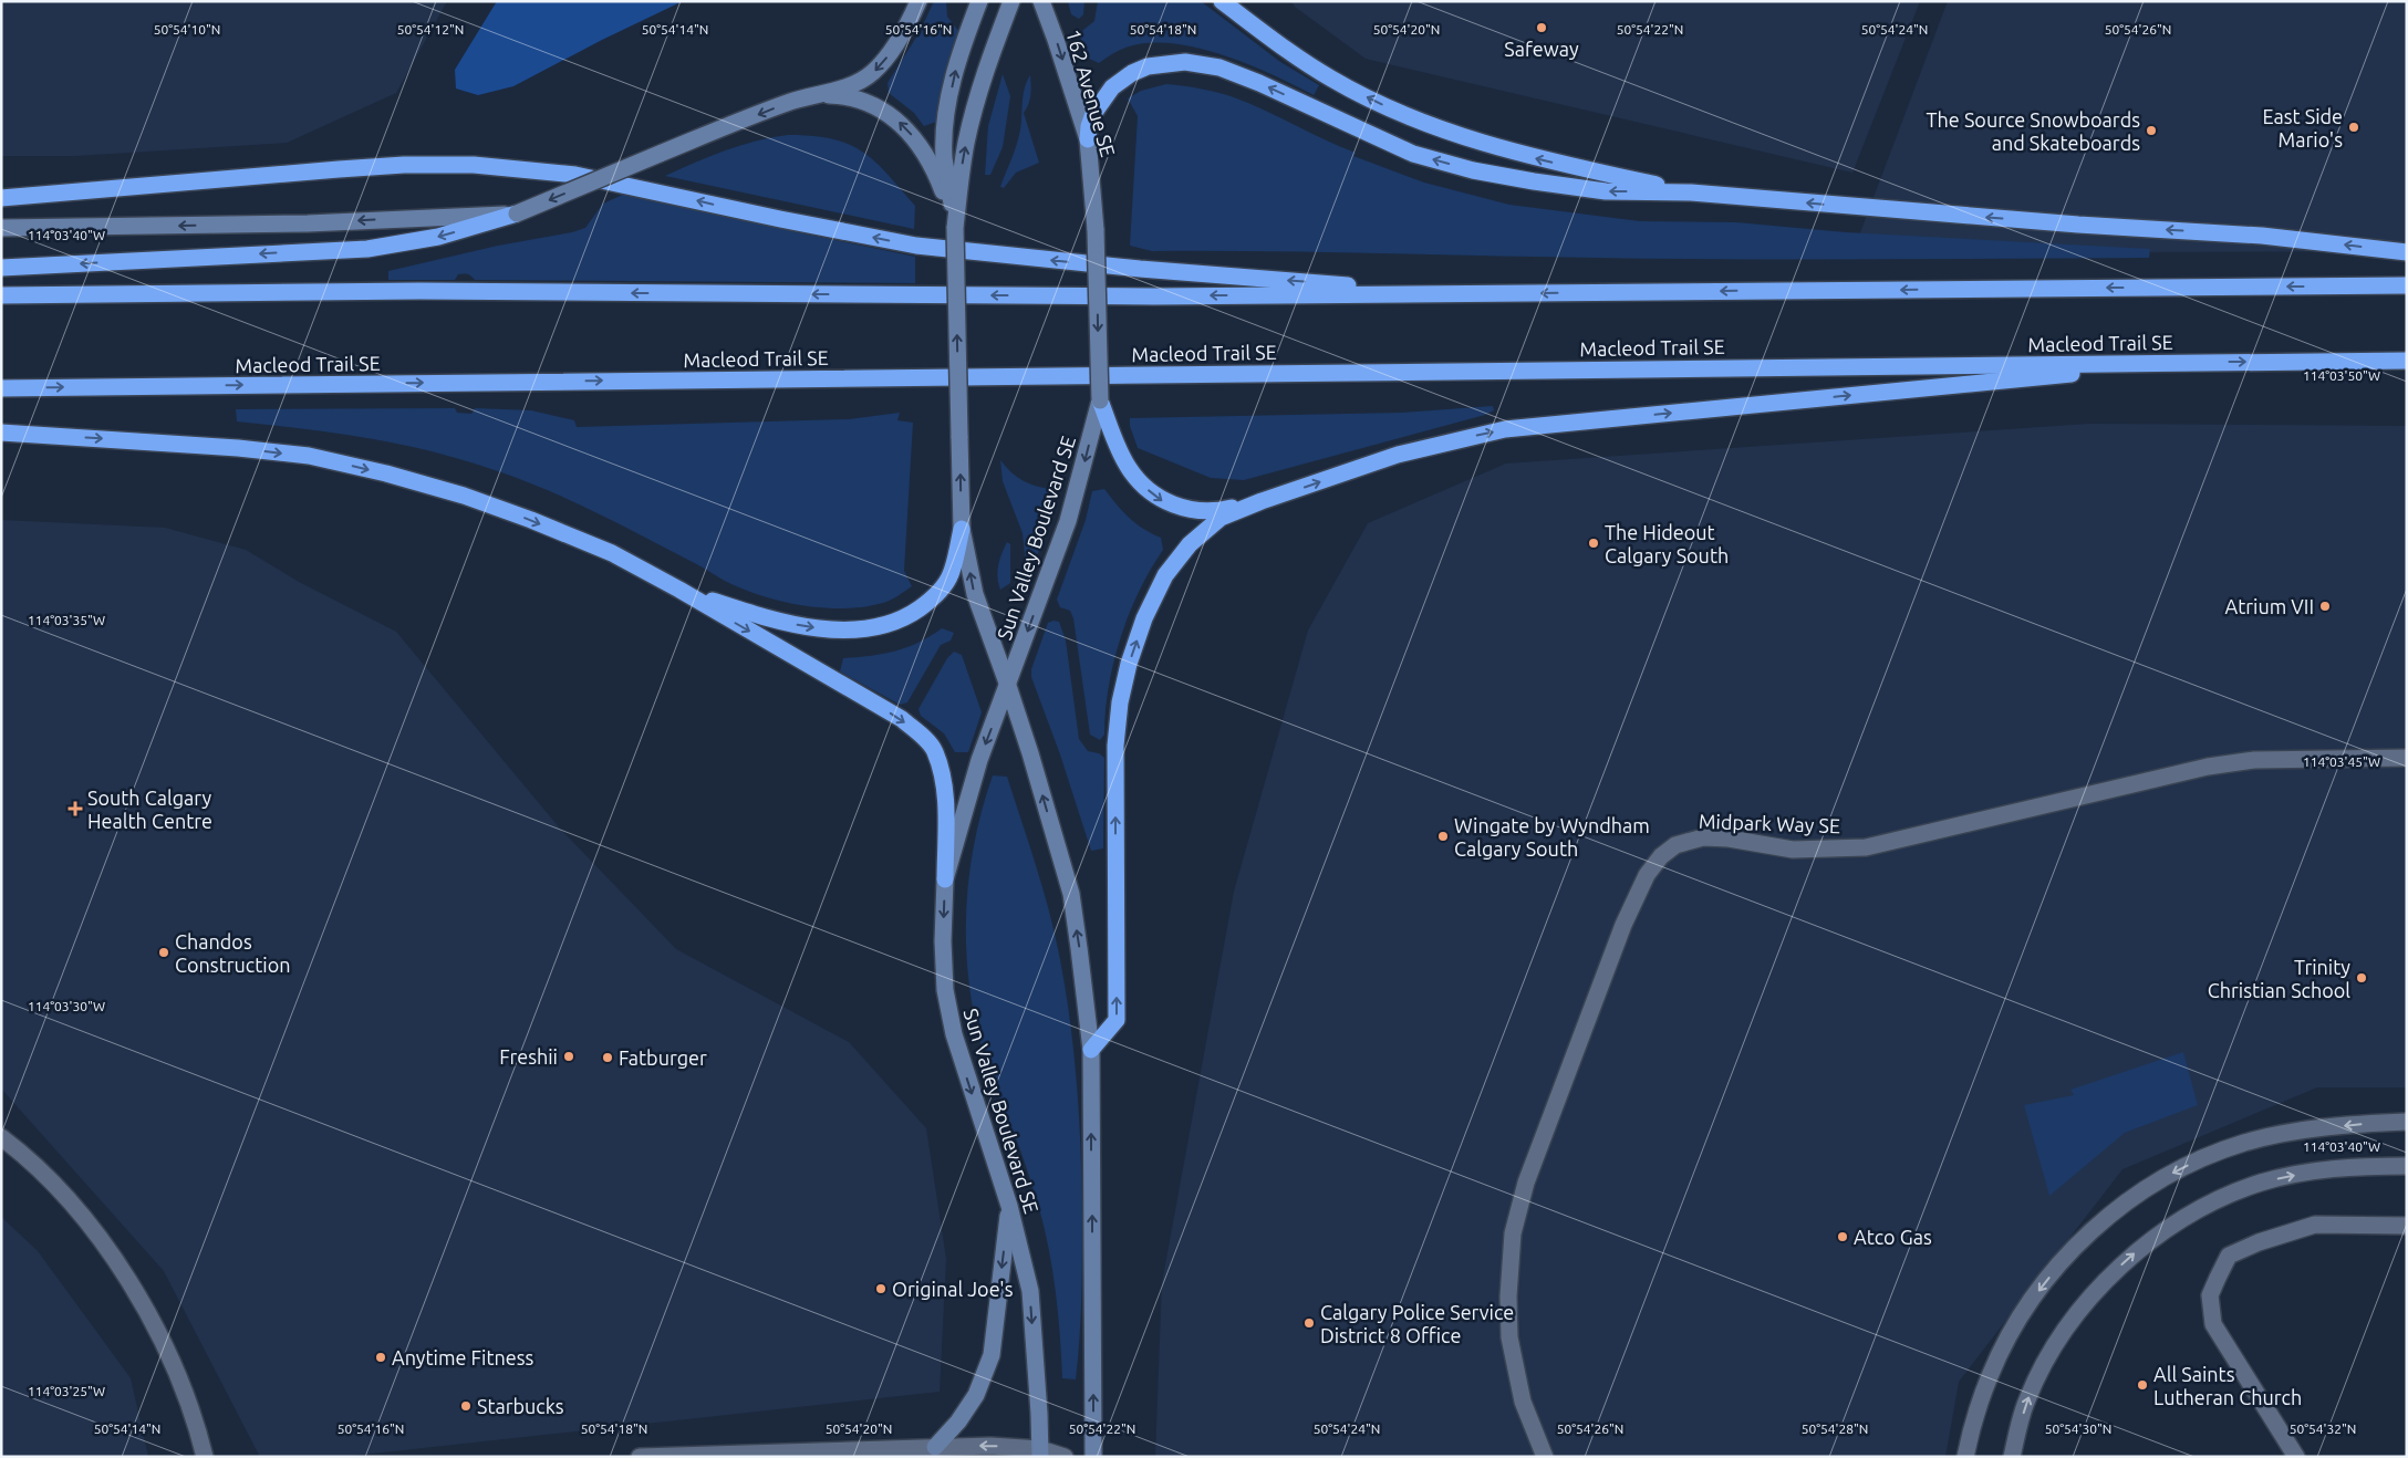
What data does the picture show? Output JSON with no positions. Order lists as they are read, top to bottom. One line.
{"streets":{"highway":["Macleod Trail SE"],"main road":["162 Avenue SE","Sun Valley Boulevard SE"],"street":["Midpark Way SE"]},"crossings":[["162 Avenue SE","Sun Valley Boulevard SE"]],"places":{"other":["Safeway","East Side Mario's","The Source Snowboards and Skateboards","The Hideout Calgary South","Atrium VII","Wingate by Wyndham Calgary South","Chandos Construction","Trinity Christian School","Freshii","Fatburger","Atco Gas","Original Joe's","Calgary Police Service District 8 Office","Anytime Fitness","All Saints Lutheran Church","Starbucks"],"health":["South Calgary Health Centre"]},"coordinates":["50°54'10\"N","50°54'12\"N","50°54'14\"N","50°54'16\"N","50°54'18\"N","50°54'20\"N","50°54'22\"N","50°54'24\"N","50°54'26\"N","114°03'40\"W","114°03'50\"W","114°03'35\"W","114°03'45\"W","114°03'30\"W","114°03'25\"W","50°54'28\"N","50°54'30\"N","50°54'32\"N"]}
